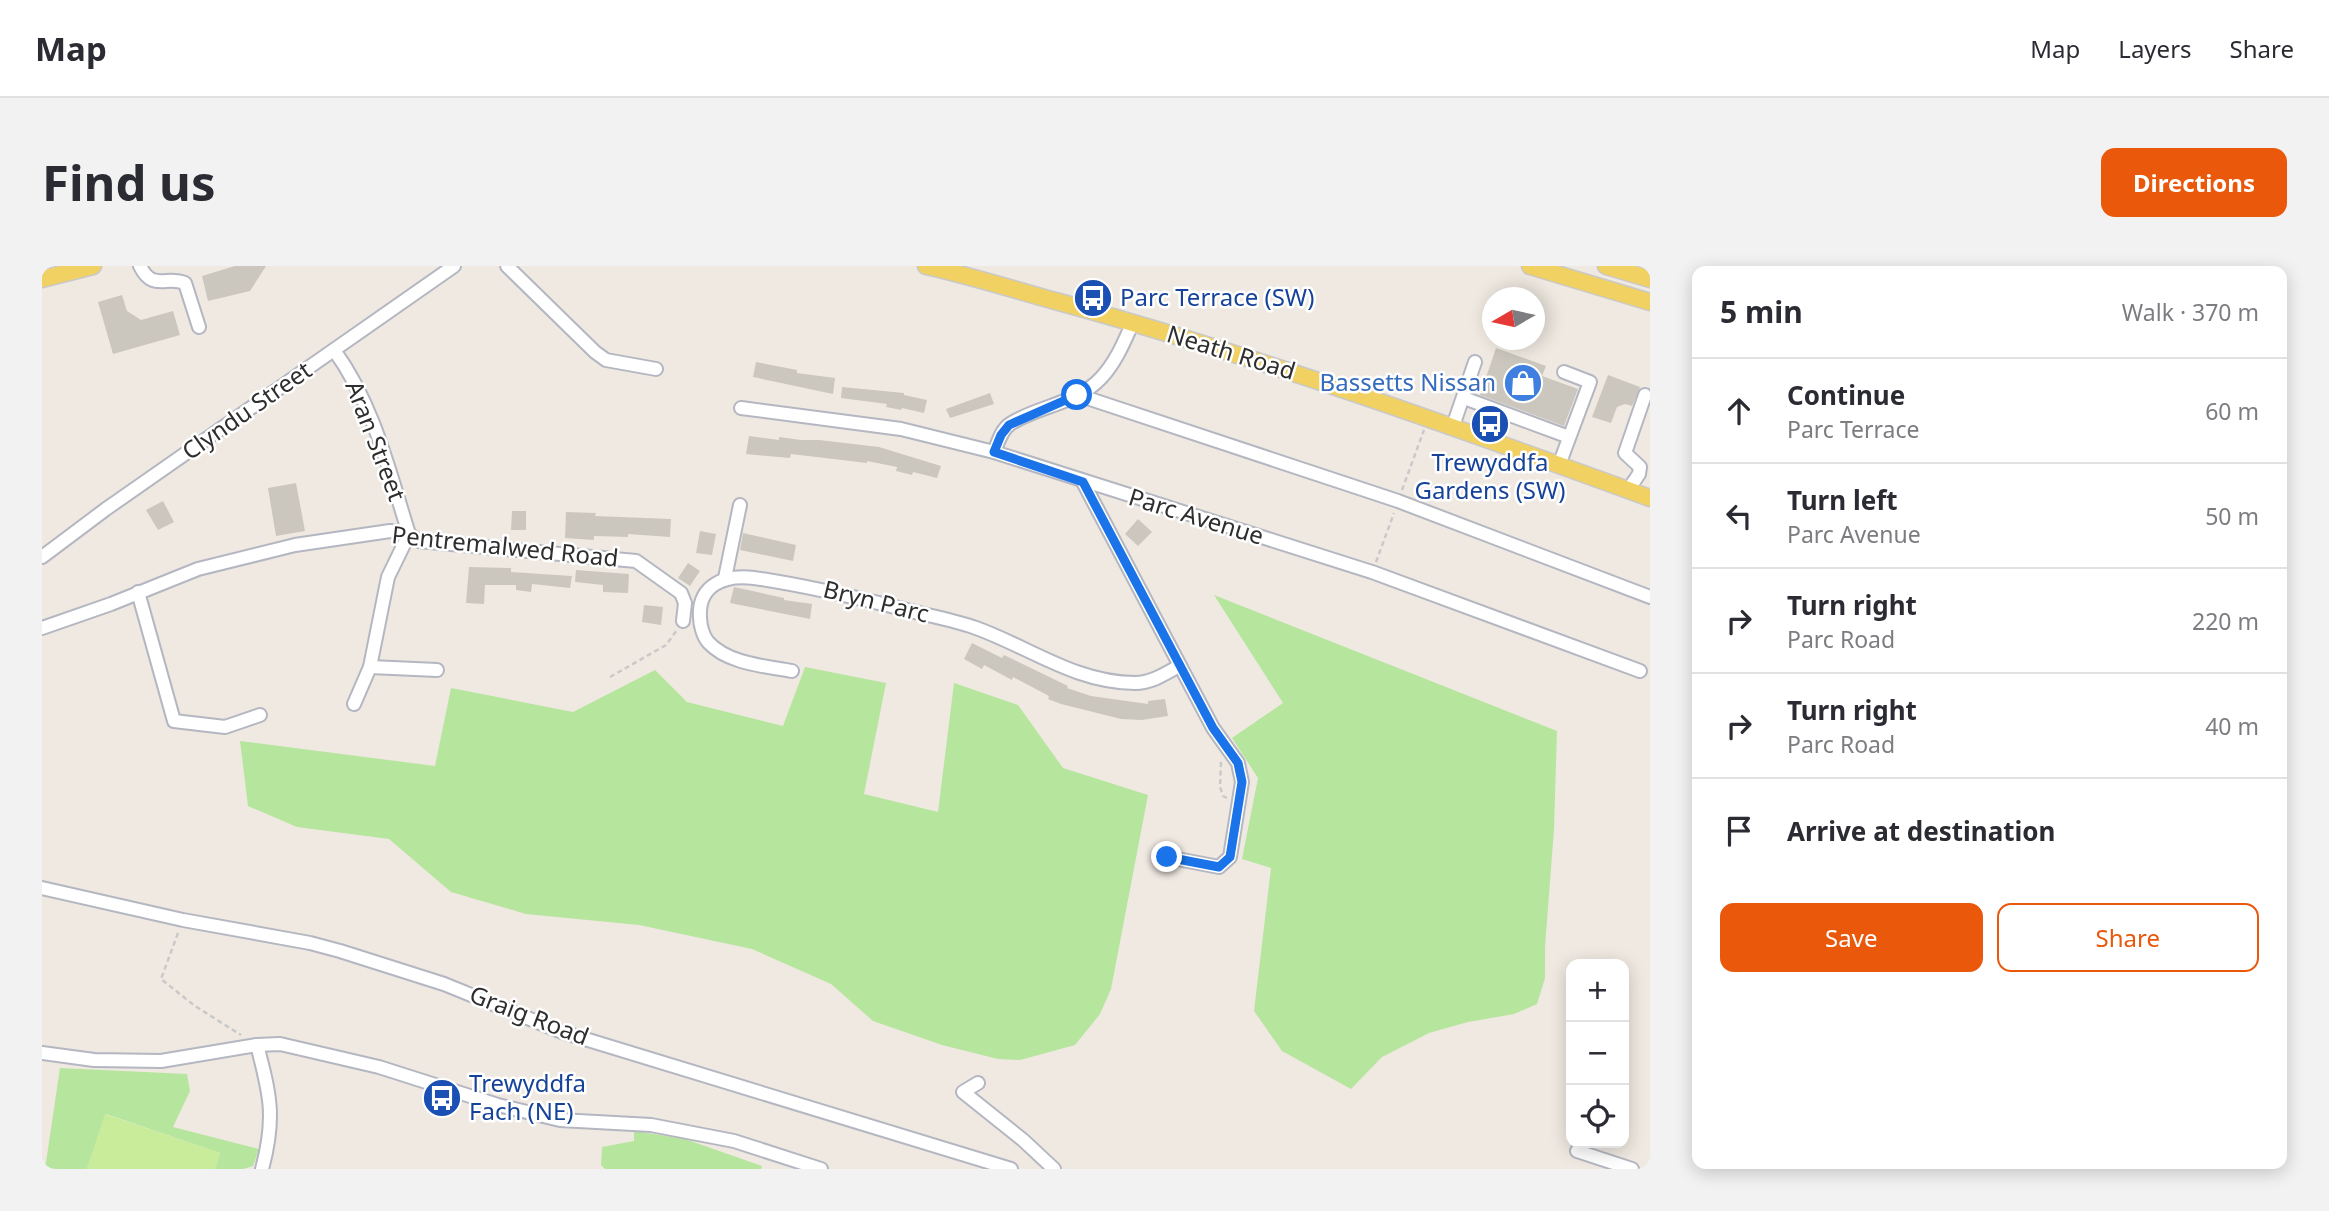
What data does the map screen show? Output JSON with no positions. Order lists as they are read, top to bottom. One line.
{"streets":{"main road":["Neath Road"],"street":["Clyndu Street","Aran Street","Parc Avenue","Pentremalwed Road","Bryn Parc","Graig Road"]},"crossings":[["Clyndu Street","Aran Street"],["Aran Street","Pentremalwed Road"]],"places":{"bus stop":["Parc Terrace (SW)","Trewyddfa Gardens (SW)","Trewyddfa Fach (NE)"],"shop":["Bassetts Nissan"]},"north":"left","page":{"header":"Map","nav":["Map","Layers","Share"],"buttons":["Directions",["Save","Share"]],"title":"Find us","heading":["5 min","Walk · 370 m"],"list":[["Continue","Parc Terrace","60 m"],["Turn left","Parc Avenue","50 m"],["Turn right","Parc Road","220 m"],["Turn right","Parc Road","40 m"],"Arrive at destination"],"map_buttons":["+","−"]}}
